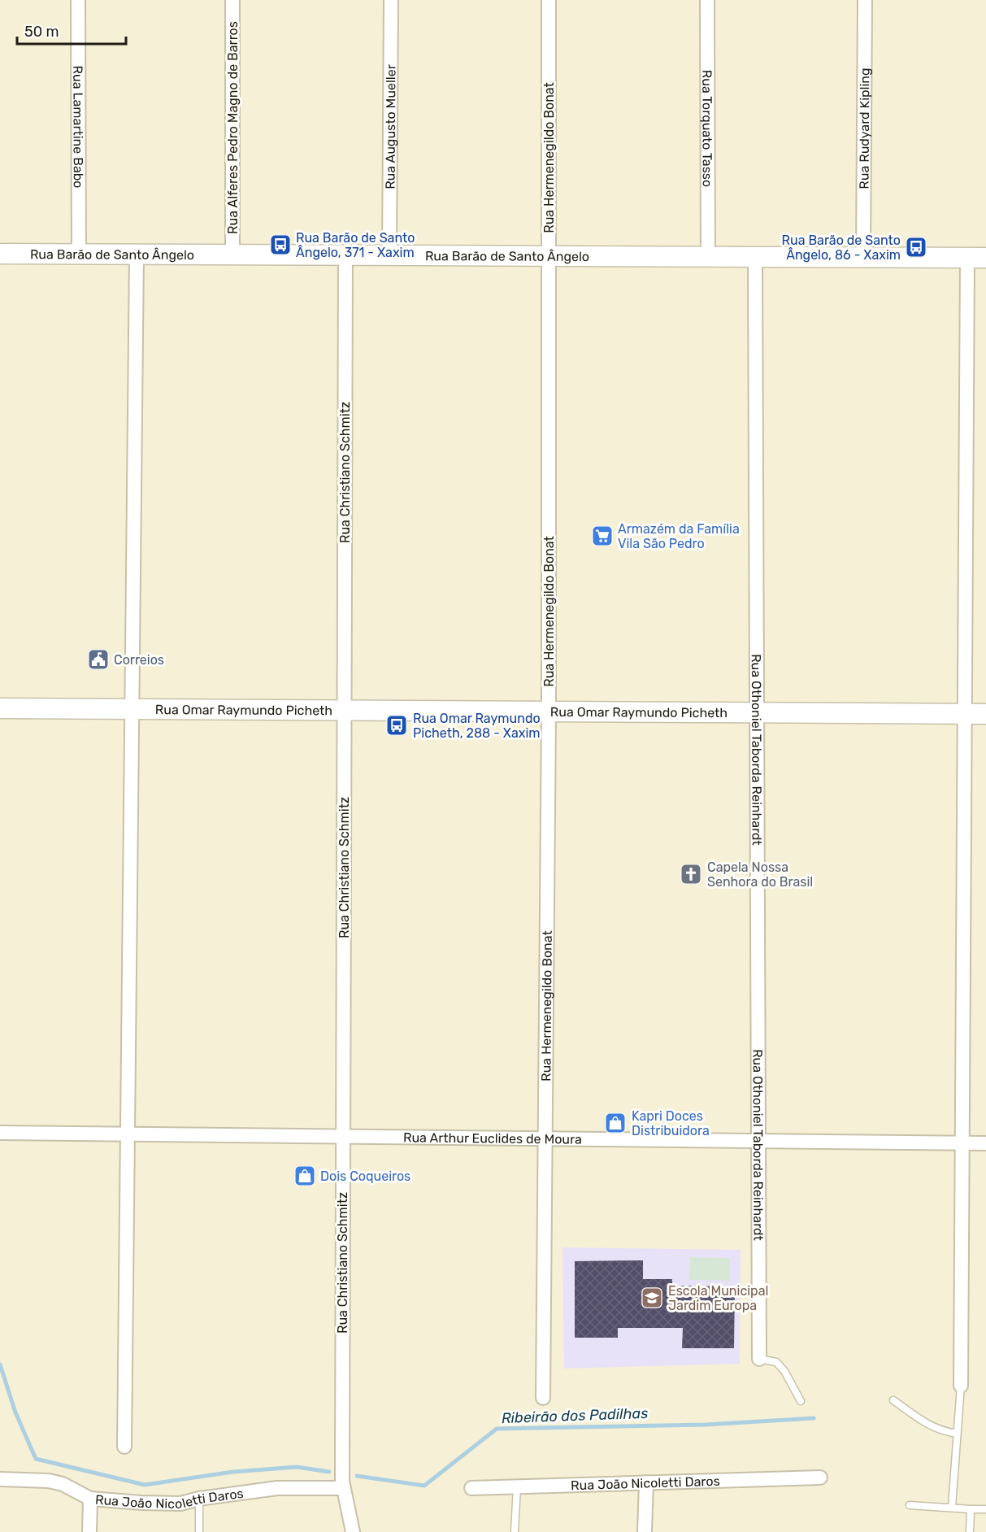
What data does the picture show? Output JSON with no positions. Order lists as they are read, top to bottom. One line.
{"streets":{"main road":["Rua Barão de Santo Ângelo","Rua Omar Raymundo Picheth"],"street":["Rua Lamartine Babo","Rua Alferes Pedro Magno de Barros","Rua Augusto Mueller","Rua Torquato Tasso","Rua Rudyard Kipling","Rua Hermenegildo Bonat","Rua Christiano Schmitz","Rua Othoniel Taborda Reinhardt","Rua Arthur Euclides de Moura","Rua João Nicoletti Daros"]},"crossings":[["Rua Lamartine Babo","Rua Barão de Santo Ângelo"],["Rua Alferes Pedro Magno de Barros","Rua Barão de Santo Ângelo"],["Rua Augusto Mueller","Rua Barão de Santo Ângelo"],["Rua Torquato Tasso","Rua Barão de Santo Ângelo"],["Rua Rudyard Kipling","Rua Barão de Santo Ângelo"],["Rua Hermenegildo Bonat","Rua Barão de Santo Ângelo"],["Rua Hermenegildo Bonat","Rua Omar Raymundo Picheth"],["Rua Hermenegildo Bonat","Rua Arthur Euclides de Moura"],["Rua Barão de Santo Ângelo","Rua Christiano Schmitz"],["Rua Barão de Santo Ângelo","Rua Othoniel Taborda Reinhardt"],["Rua Christiano Schmitz","Rua Omar Raymundo Picheth"],["Rua Christiano Schmitz","Rua Arthur Euclides de Moura"],["Rua Christiano Schmitz","Rua João Nicoletti Daros"],["Rua Omar Raymundo Picheth","Rua Othoniel Taborda Reinhardt"],["Rua Othoniel Taborda Reinhardt","Rua Arthur Euclides de Moura"]],"water":["Ribeirão dos Padilhas"],"places":{"bus stop":["Rua Barão de Santo Ângelo, 371 - Xaxim","Rua Barão de Santo Ângelo, 86 - Xaxim","Rua Omar Raymundo Picheth, 288 - Xaxim"],"supermarket":["Armazém da Família Vila São Pedro"],"public building":["Correios"],"church":["Capela Nossa Senhora do Brasil"],"shop":["Kapri Doces Distribuidora","Dois Coqueiros"],"school or university":["Escola Municipal Jardim Europa"]},"scale_bar":"50 m"}
